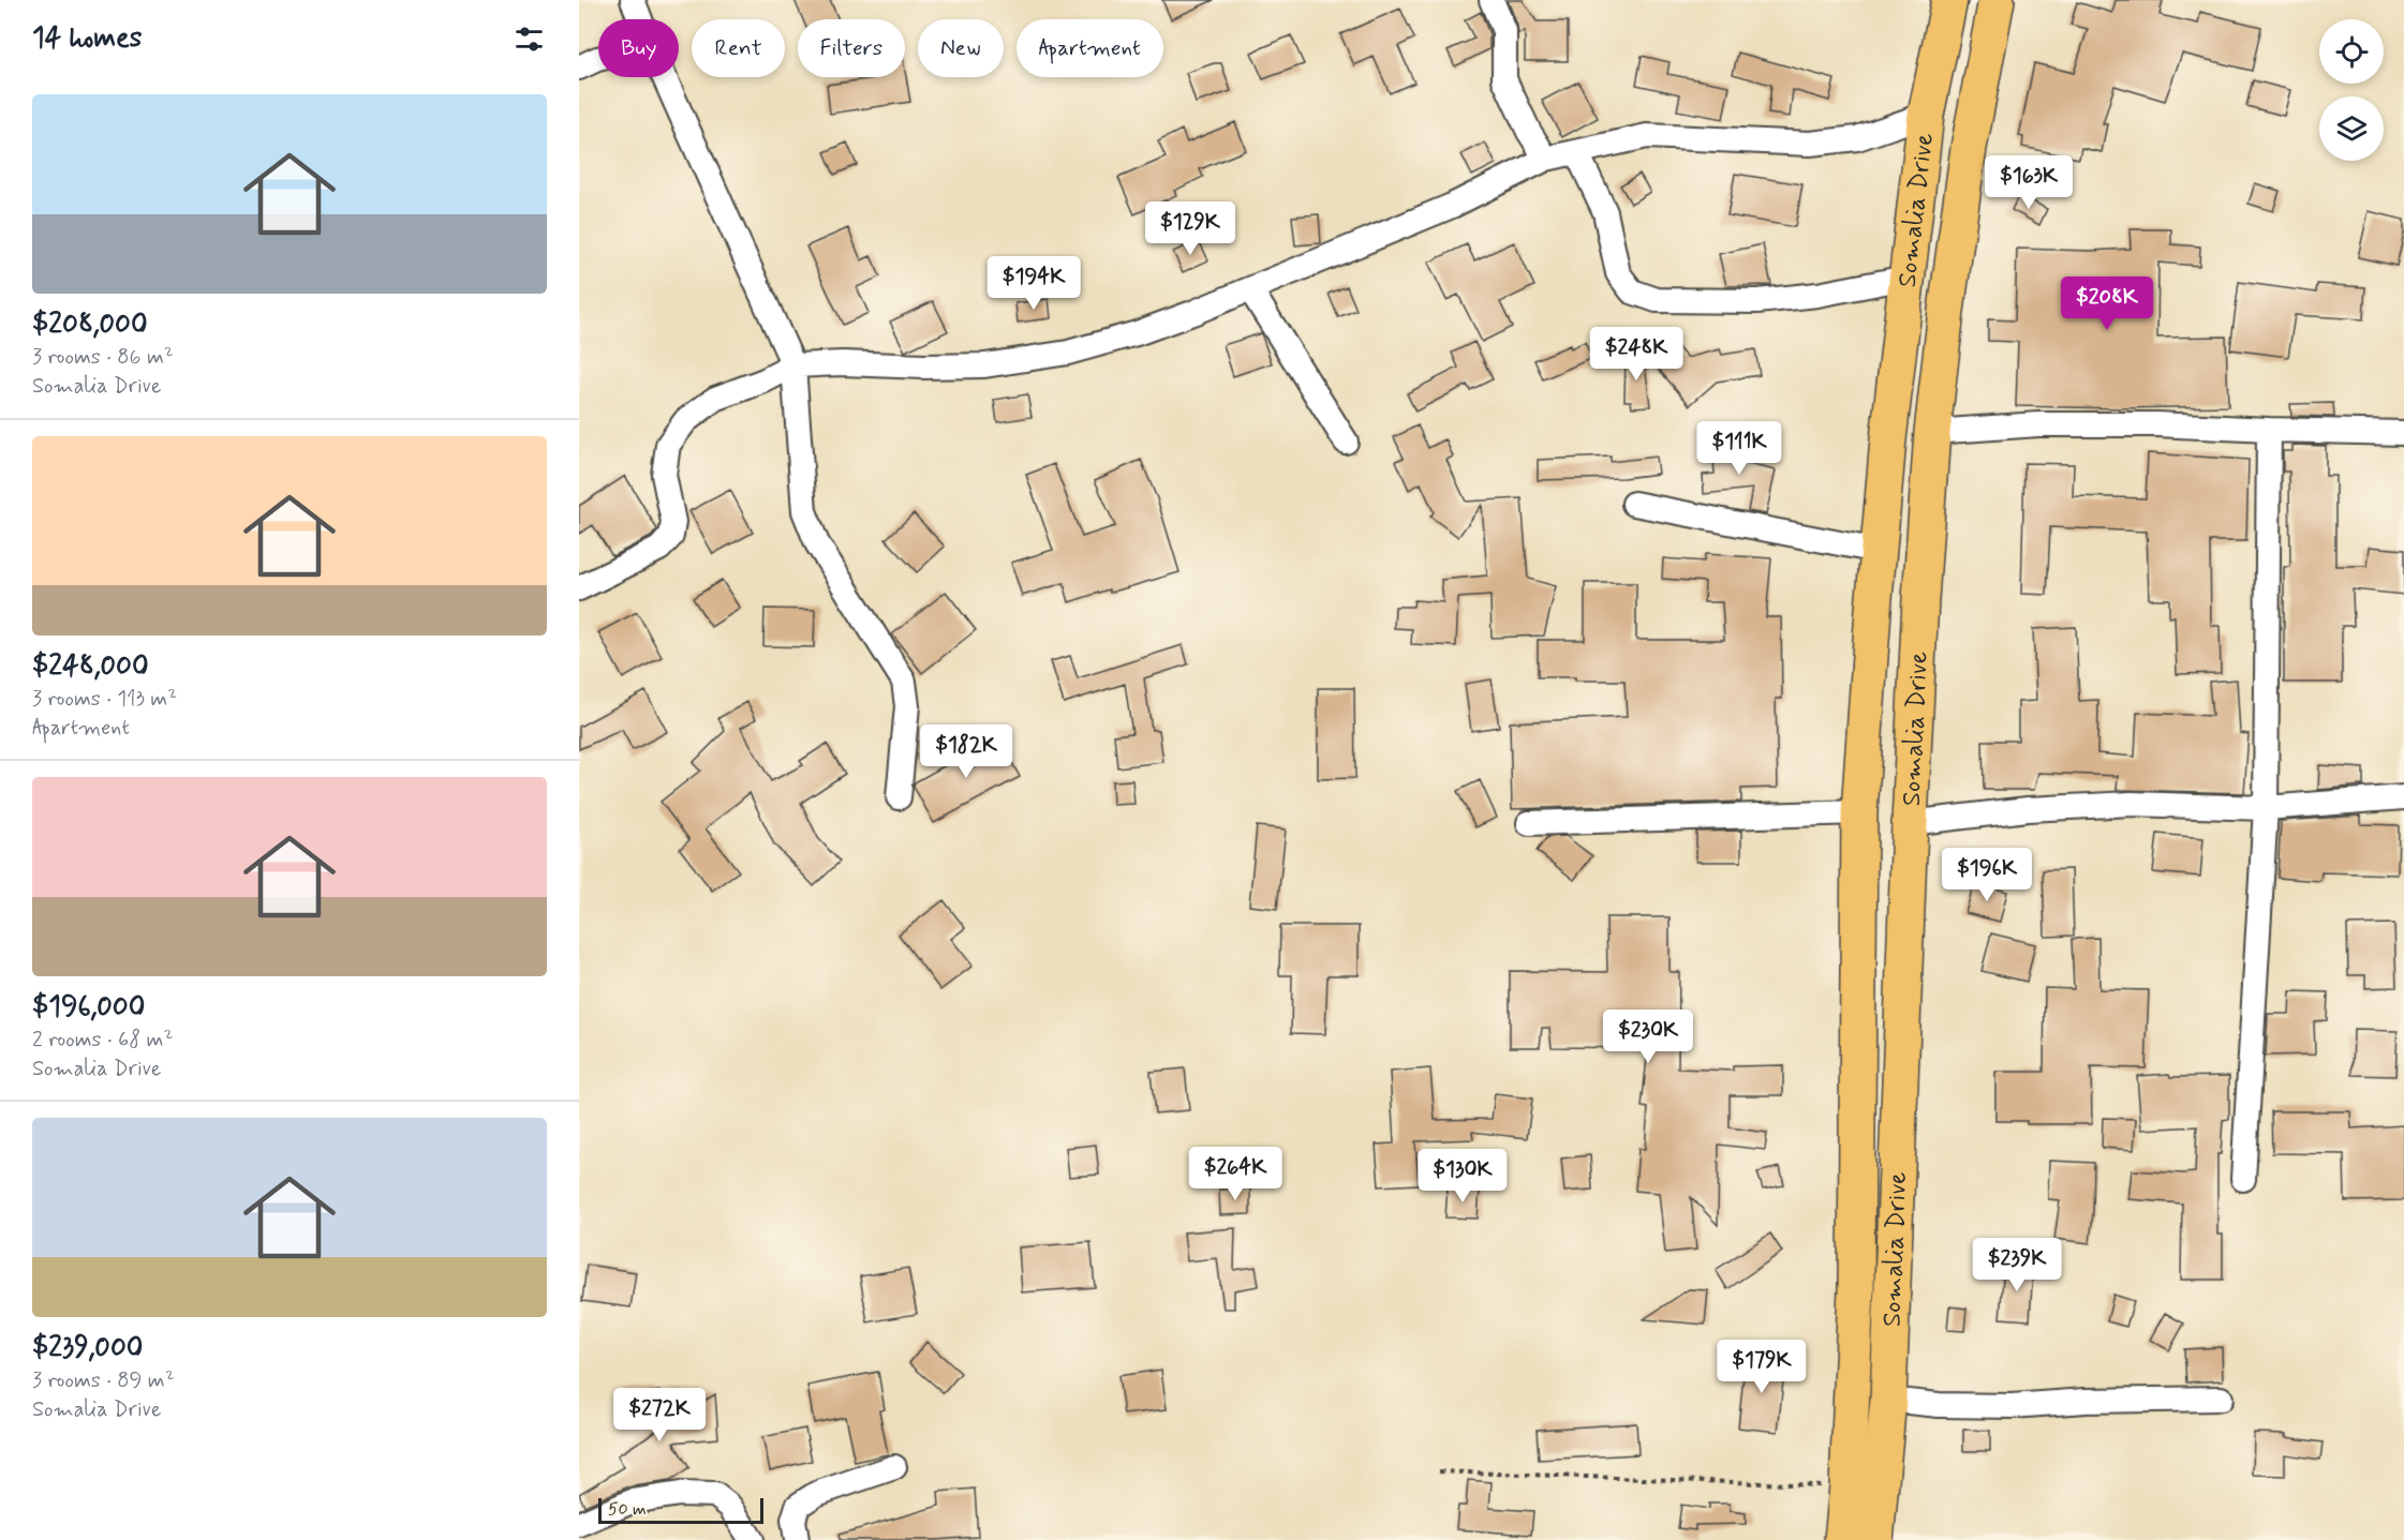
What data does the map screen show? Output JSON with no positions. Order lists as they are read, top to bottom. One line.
{"streets":{"main road":["Somalia Drive"]},"scale_bar":"50 m","page":{"heading":"14 homes","chip":["Buy","Rent","Filters","New","Apartment"],"list":[{"name":"$208,000","note":"3 rooms · 86 m² · Somalia Drive"},{"name":"$248,000","note":"3 rooms · 113 m² · Apartment"},{"name":"$196,000","note":"2 rooms · 68 m² · Somalia Drive"},{"name":"$239,000","note":"3 rooms · 89 m² · Somalia Drive"}],"price":["$163K","$129K","$194K","$208K","$248K","$111K","$182K","$196K","$230K","$264K","$130K","$239K","$179K","$272K"],"scale":"50 m"}}
